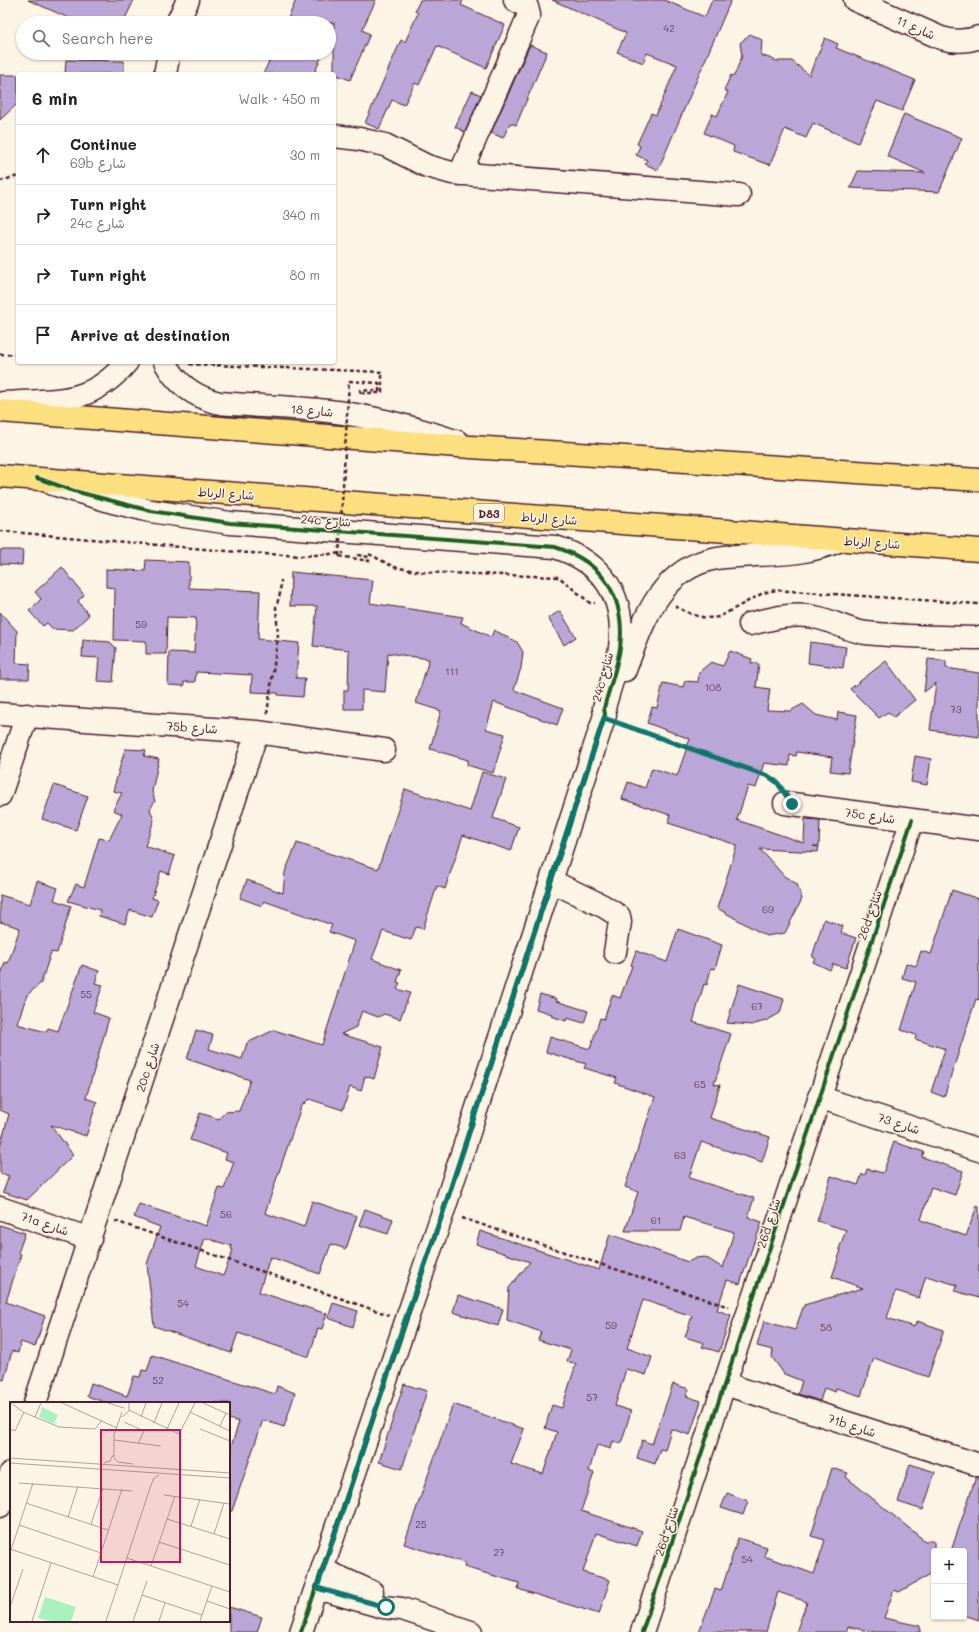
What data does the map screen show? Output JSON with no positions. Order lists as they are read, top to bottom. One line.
{"streets":{"highway":["شارع الرباط","D83"],"street":["شارع 11","شارع 18","24c شارع","75b شارع","75c شارع","26d شارع","20c شارع","شارع 73","71a شارع","71b شارع"]},"crossings":[["شارع الرباط","24c شارع"],["75b شارع","20c شارع"],["75c شارع","26d شارع"],["26d شارع","شارع 73"],["26d شارع","71b شارع"],["20c شارع","71a شارع"]],"house_numbers":["42","59","111","108","73","69","55","67","65","63","56","61","54","59","58","52","57","25","27","54"],"page":{"search":"Search here","heading":["6 min","Walk · 450 m"],"list":[["Continue","69b شارع","30 m"],["Turn right","24c شارع","340 m"],["Turn right","80 m"],"Arrive at destination"],"map_buttons":["+","−"]}}
